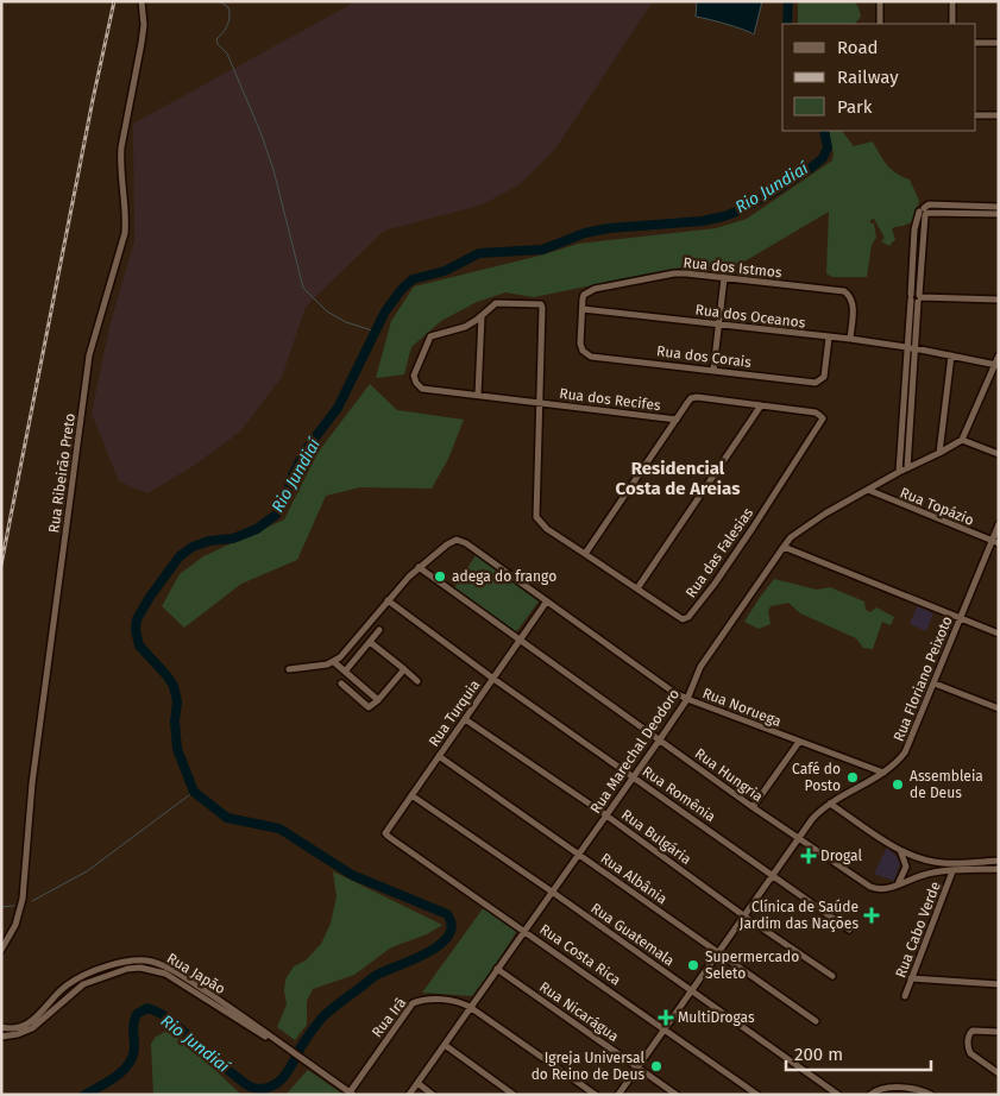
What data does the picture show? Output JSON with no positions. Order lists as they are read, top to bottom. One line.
{"streets":{"street":["Rua dos Istmos","Rua dos Oceanos","Rua dos Corais","Rua dos Recifes","Rua Ribeirão Preto","Rua Topázio","Rua das Falesias","Rua Floriano Peixoto","Rua Noruega","Rua Turquia","Rua Marechal Deodoro","Rua Hungria","Rua Romênia","Rua Bulgária","Rua Albânia","Rua Cabo Verde","Rua Guatemala","Rua Costa Rica","Rua Japão","Rua Nicarágua","Rua Irã"]},"crossings":[["Rua dos Istmos","Rua dos Oceanos"],["Rua dos Istmos","Rua dos Corais"],["Rua dos Oceanos","Rua dos Corais"],["Rua dos Recifes","Rua das Falesias"],["Rua Topázio","Rua Floriano Peixoto"],["Rua Topázio","Rua Marechal Deodoro"],["Rua Floriano Peixoto","Rua Noruega"],["Rua Floriano Peixoto","Rua Hungria"],["Rua Floriano Peixoto","Rua Romênia"],["Rua Floriano Peixoto","Rua Bulgária"],["Rua Floriano Peixoto","Rua Albânia"],["Rua Floriano Peixoto","Rua Guatemala"],["Rua Floriano Peixoto","Rua Costa Rica"],["Rua Floriano Peixoto","Rua Nicarágua"],["Rua Noruega","Rua Turquia"],["Rua Noruega","Rua Marechal Deodoro"],["Rua Noruega","Rua Hungria"],["Rua Turquia","Rua Hungria"],["Rua Turquia","Rua Romênia"],["Rua Turquia","Rua Bulgária"],["Rua Turquia","Rua Albânia"],["Rua Turquia","Rua Guatemala"],["Rua Turquia","Rua Costa Rica"],["Rua Marechal Deodoro","Rua Hungria"],["Rua Marechal Deodoro","Rua Romênia"],["Rua Marechal Deodoro","Rua Bulgária"],["Rua Marechal Deodoro","Rua Albânia"],["Rua Marechal Deodoro","Rua Guatemala"],["Rua Marechal Deodoro","Rua Costa Rica"],["Rua Marechal Deodoro","Rua Nicarágua"],["Rua Marechal Deodoro","Rua Irã"],["Rua Hungria","Rua Cabo Verde"],["Rua Japão","Rua Irã"]],"districts":["Residencial Costa de Areias"],"water":["Rio Jundiaí"],"places":{"other":["adega do frango","Café do Posto","Assembleia de Deus","Supermercado Seleto","Igreja Universal do Reino de Deus"],"health":["Drogal","Clínica de Saúde Jardim das Nações","MultiDrogas"]},"legend":["Road","Railway","Park"],"scale_bar":"200 m"}
